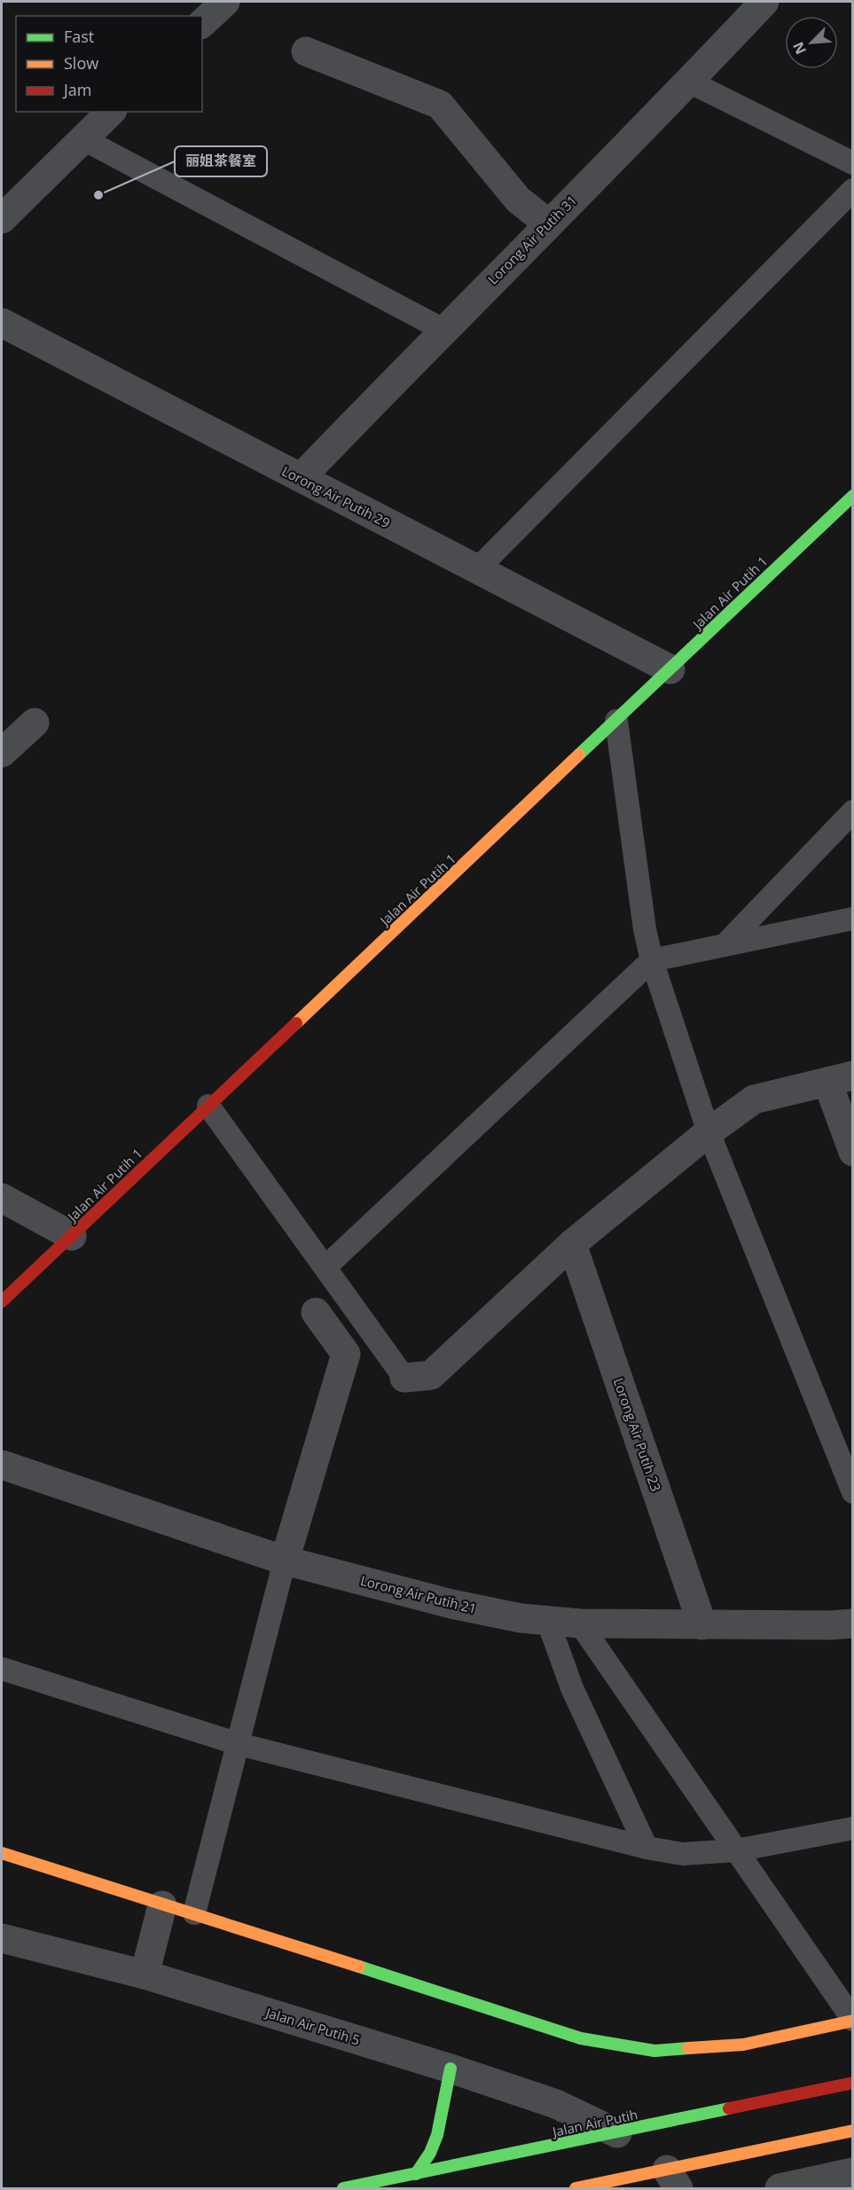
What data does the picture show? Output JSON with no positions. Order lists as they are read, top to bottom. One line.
{"streets":{"street":["Lorong Air Putih 31","Lorong Air Putih 29","Jalan Air Putih 1","Lorong Air Putih 23","Lorong Air Putih 21","Jalan Air Putih 5","Jalan Air Putih"]},"crossings":[["Lorong Air Putih 31","Lorong Air Putih 29"],["Lorong Air Putih 29","Jalan Air Putih 1"],["Lorong Air Putih 23","Lorong Air Putih 21"],["Jalan Air Putih 5","Jalan Air Putih"]],"places":["丽姐茶餐室"],"legend":["Fast","Slow","Jam"],"north":"bottom left"}
